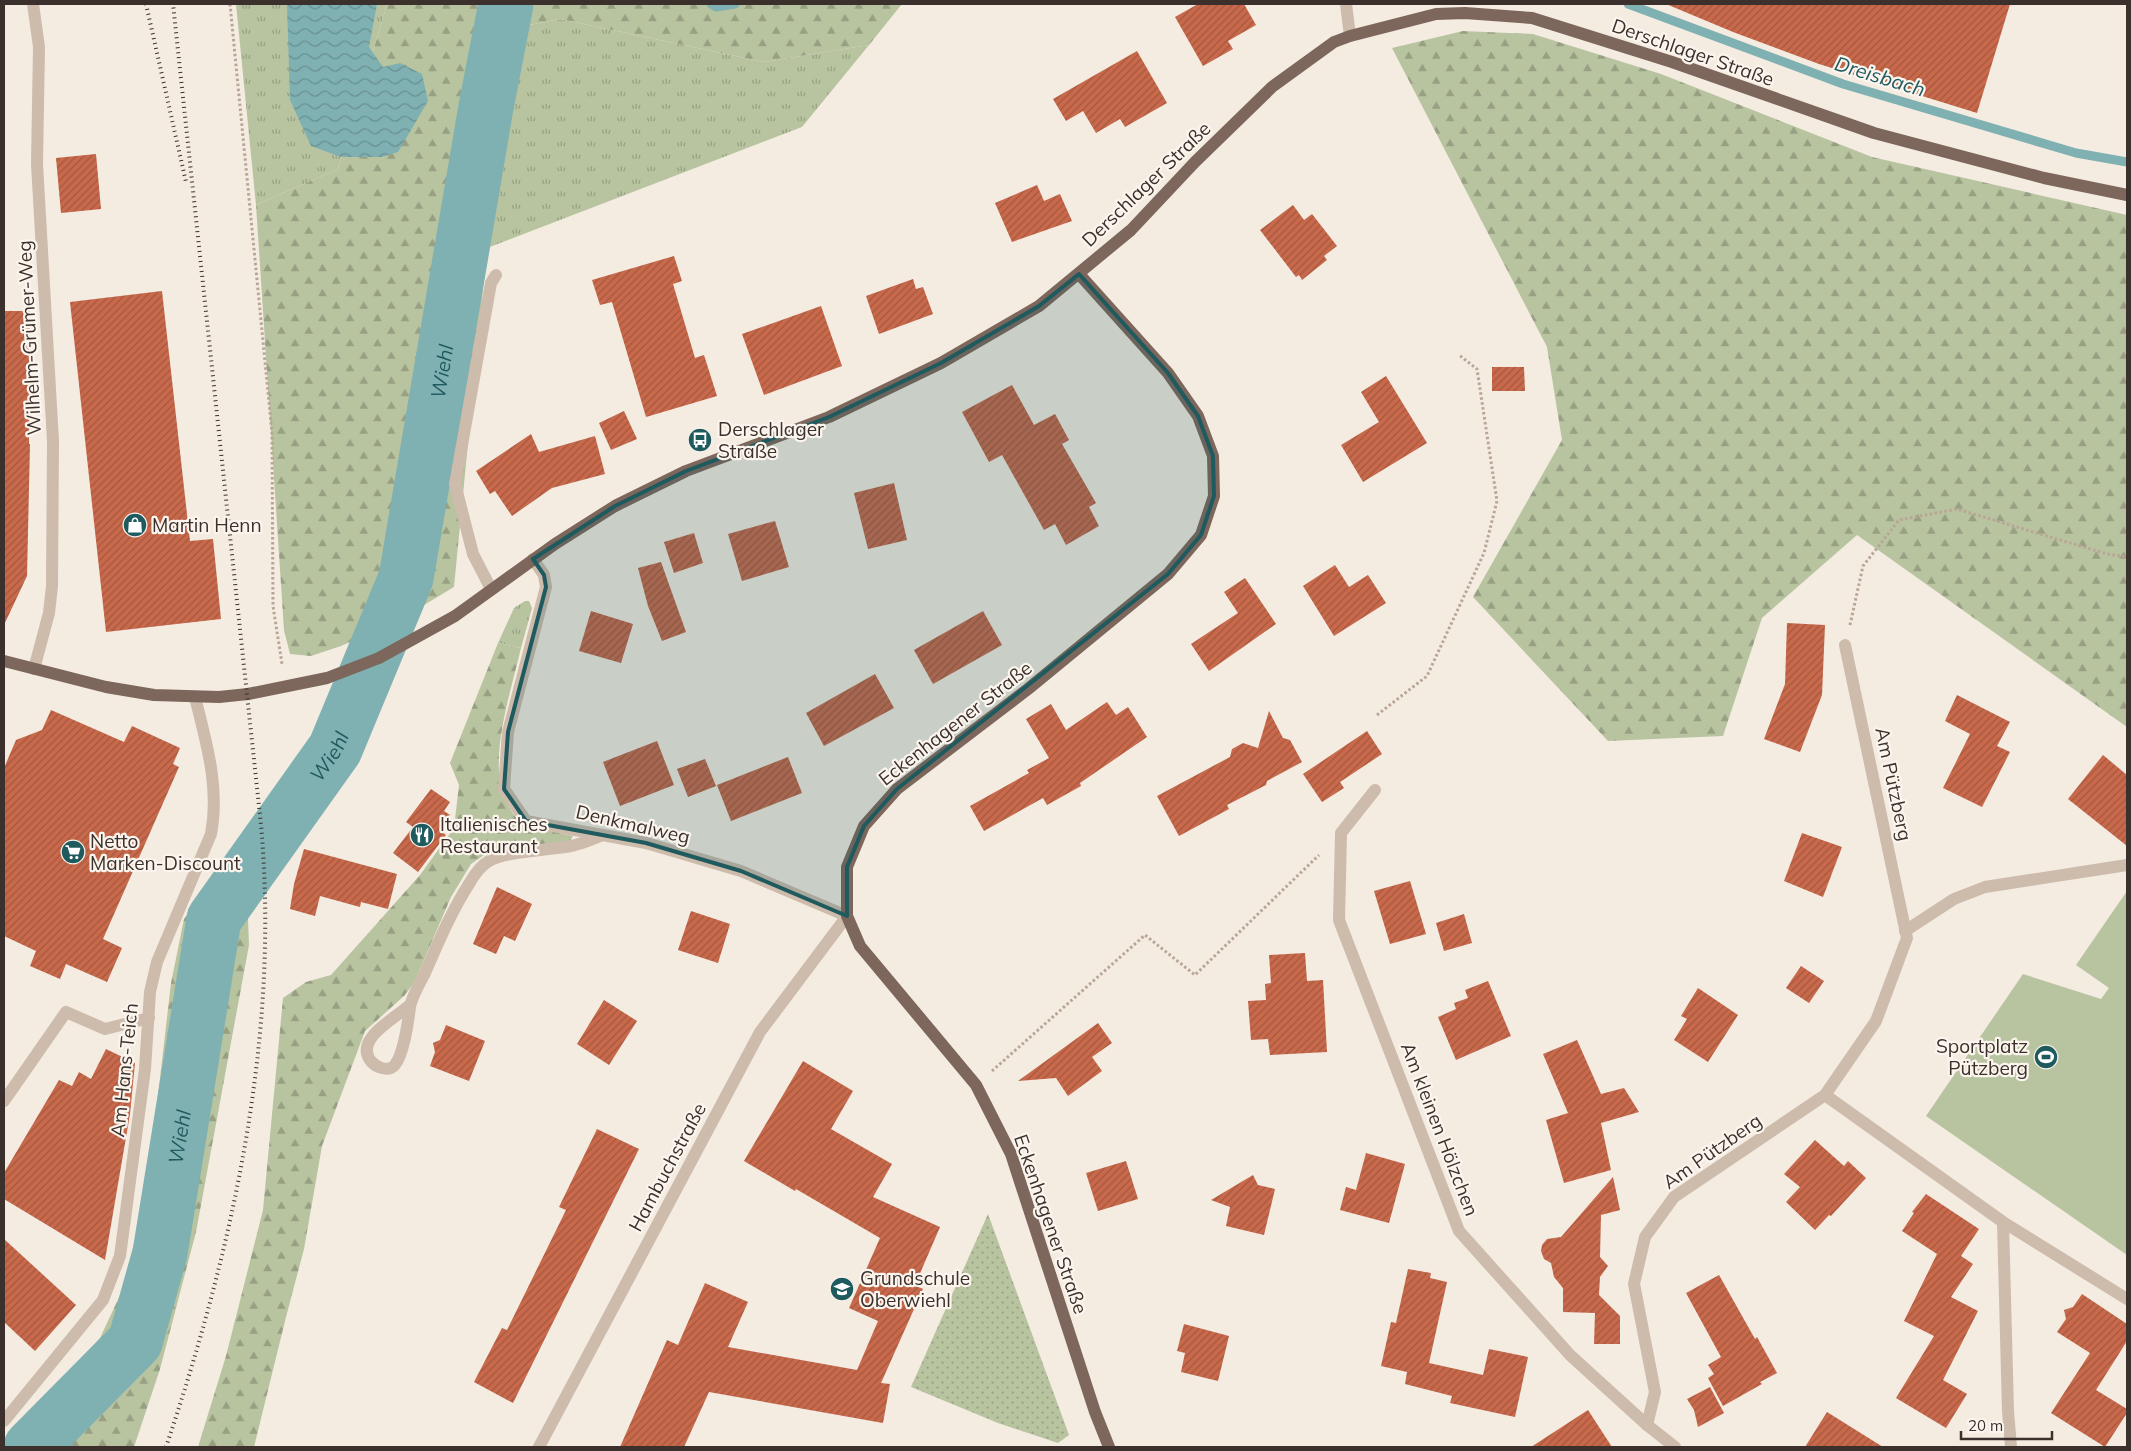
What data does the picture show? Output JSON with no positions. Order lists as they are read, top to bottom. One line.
{"streets":{"main road":["Derschlager Straße","Eckenhagener Straße"],"street":["Wilhelm-Grümer-Weg","Am Pützberg","Denkmalweg","Am Hans-Teich","Am kleinen Hölzchen","Hambuchstraße"]},"crossings":[["Derschlager Straße","Wilhelm-Grümer-Weg"],["Derschlager Straße","Eckenhagener Straße"],["Derschlager Straße","Denkmalweg"],["Derschlager Straße","Am Hans-Teich"],["Eckenhagener Straße","Denkmalweg"],["Eckenhagener Straße","Hambuchstraße"],["Am Pützberg","Am kleinen Hölzchen"],["Denkmalweg","Hambuchstraße"]],"water":["Dreisbach","Wiehl"],"places":{"bus stop":["Derschlager Straße"],"shop":["Martin Henn"],"restaurant":["Italienisches Restaurant"],"supermarket":["Netto Marken-Discount"],"sports":["Sportplatz Pützberg"],"school or university":["Grundschule Oberwiehl"]},"scale_bar":"20 m"}
